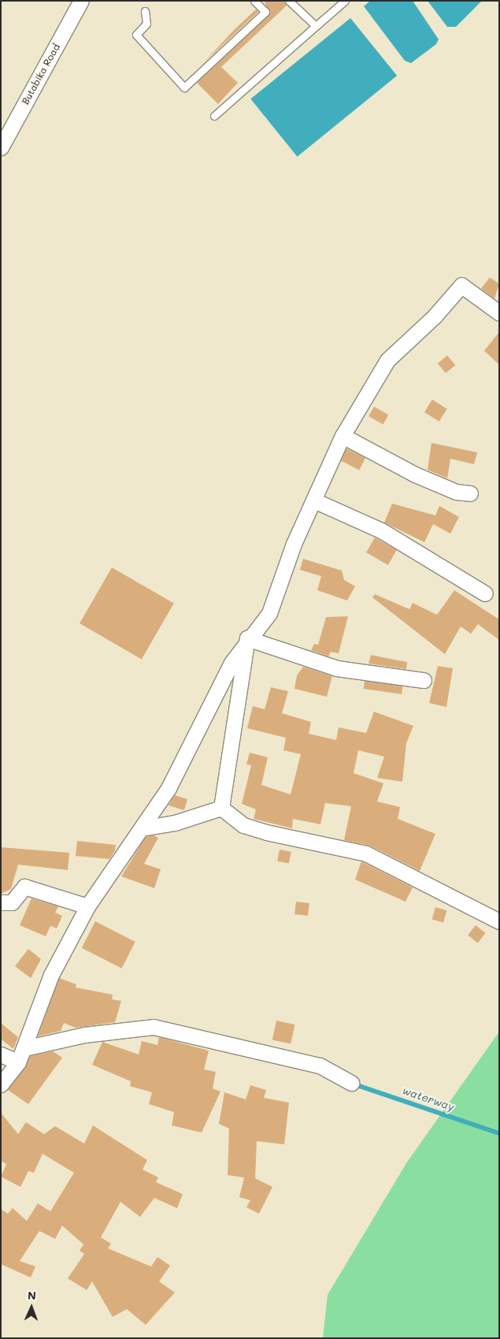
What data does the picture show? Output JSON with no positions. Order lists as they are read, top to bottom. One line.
{"streets":{"street":["Butabika Road"]},"water":["waterway"],"north":"top"}
